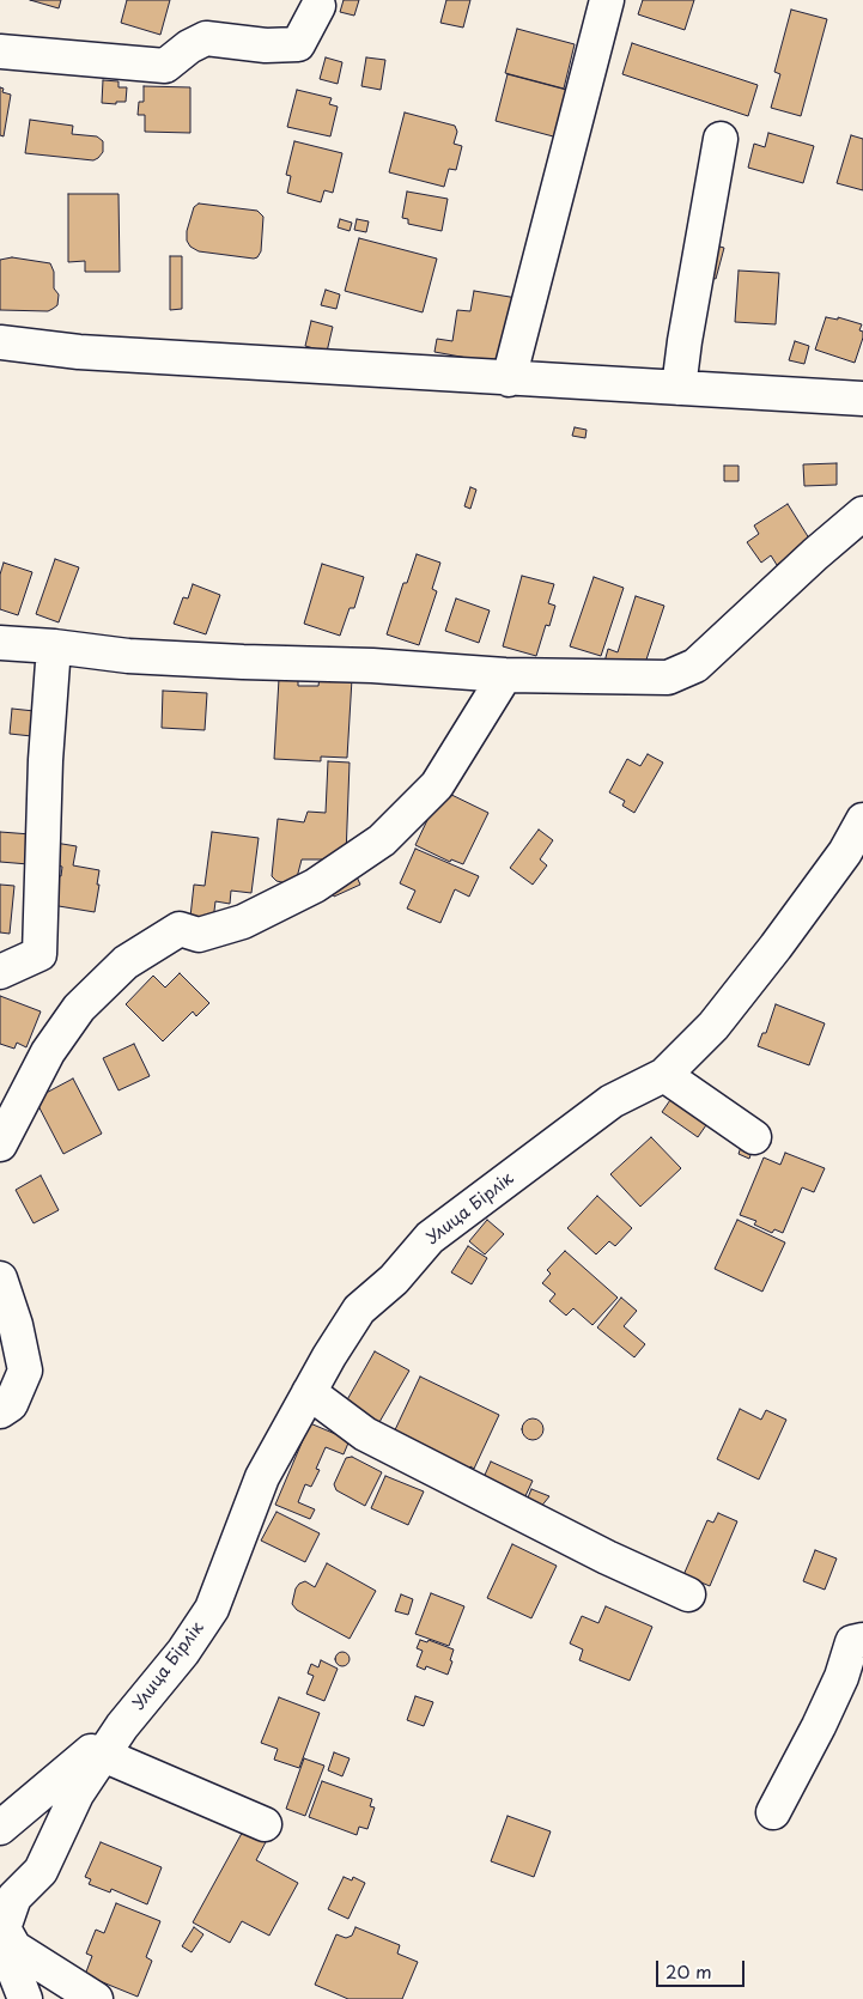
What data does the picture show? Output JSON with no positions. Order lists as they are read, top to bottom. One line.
{"streets":{"street":["Улица Бірлік"]},"scale_bar":"20 m"}
